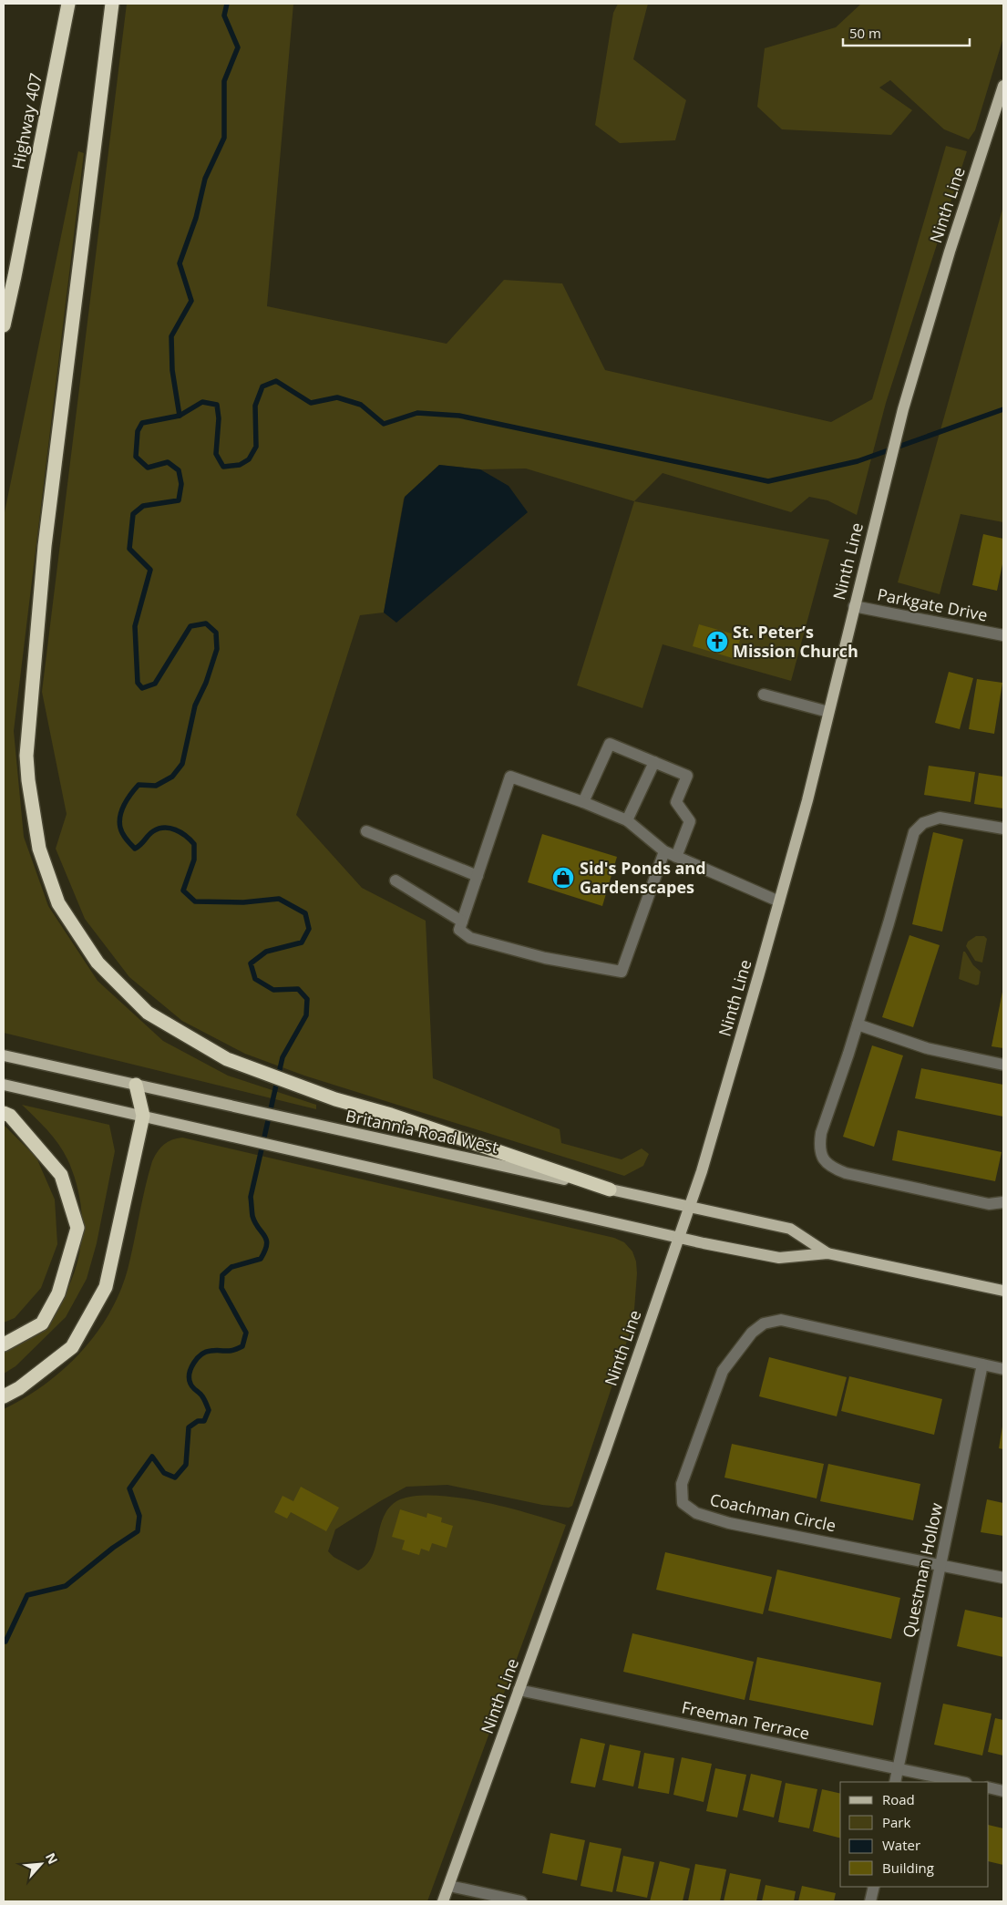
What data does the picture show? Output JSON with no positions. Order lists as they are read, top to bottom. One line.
{"streets":{"highway":["Highway 407"],"main road":["Ninth Line","Britannia Road West"],"street":["Parkgate Drive","Coachman Circle","Questman Hollow","Freeman Terrace"]},"crossings":[["Ninth Line","Parkgate Drive"],["Ninth Line","Britannia Road West"],["Ninth Line","Freeman Terrace"],["Coachman Circle","Questman Hollow"],["Questman Hollow","Freeman Terrace"]],"places":{"church":["St. Peter’s Mission Church"],"shop":["Sid's Ponds and Gardenscapes"]},"legend":["Road","Park","Water","Building"],"scale_bar":"50 m","north":"top right"}
